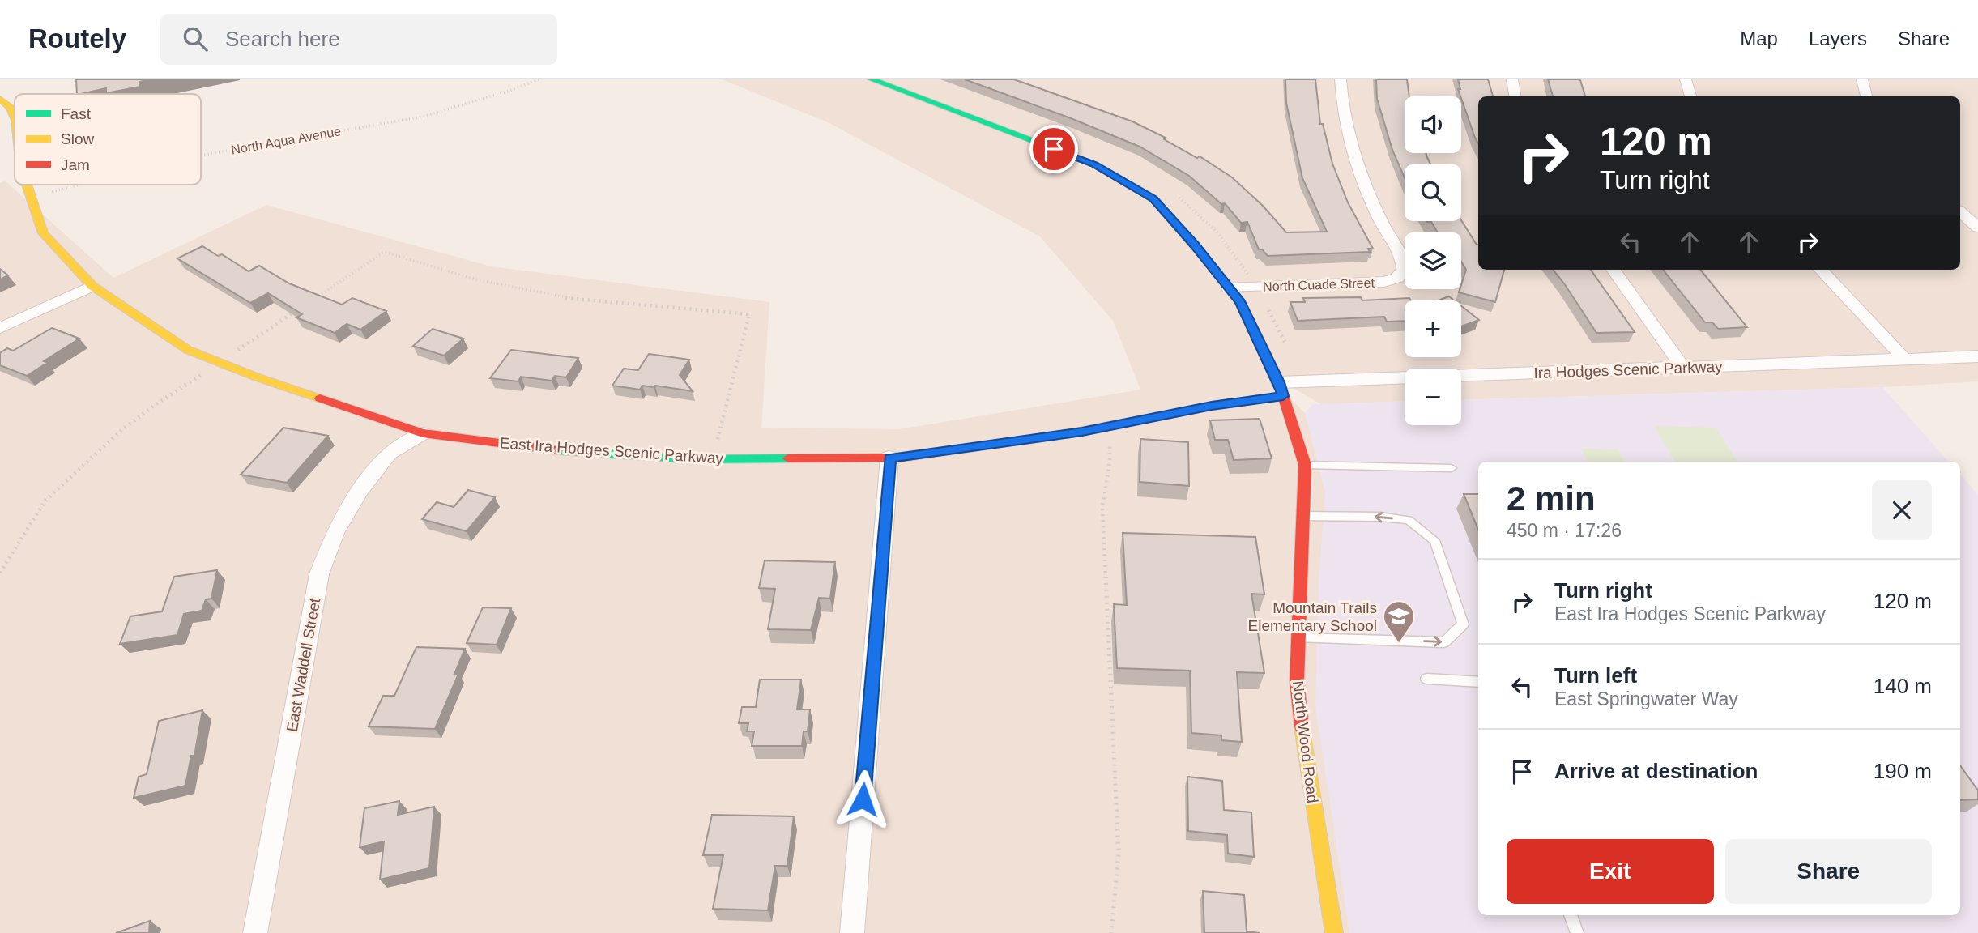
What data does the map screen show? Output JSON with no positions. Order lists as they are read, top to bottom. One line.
{"streets":{"street":["North Cuade Street","Ira Hodges Scenic Parkway","East Ira Hodges Scenic Parkway","East Waddell Street","North Wood Road"],"path":["North Aqua Avenue"]},"crossings":[["North Aqua Avenue","East Ira Hodges Scenic Parkway"],["North Cuade Street","North Wood Road"],["Ira Hodges Scenic Parkway","East Ira Hodges Scenic Parkway"],["Ira Hodges Scenic Parkway","North Wood Road"],["East Ira Hodges Scenic Parkway","East Waddell Street"],["East Ira Hodges Scenic Parkway","North Wood Road"]],"places":{"school or university":["Mountain Trails Elementary School"]},"legend":["Fast","Slow","Jam"],"page":{"header":"Routely","search":"Search here","nav":["Map","Layers","Share"],"map_buttons":["+","−"],"turn":["120 m","Turn right"],"heading":["2 min","450 m · 17:26"],"list":[{"name":"Turn right","note":"East Ira Hodges Scenic Parkway","value":"120 m"},{"name":"Turn left","note":"East Springwater Way","value":"140 m"},{"name":"Arrive at destination","value":"190 m"}],"buttons":["Exit","Share"]}}
